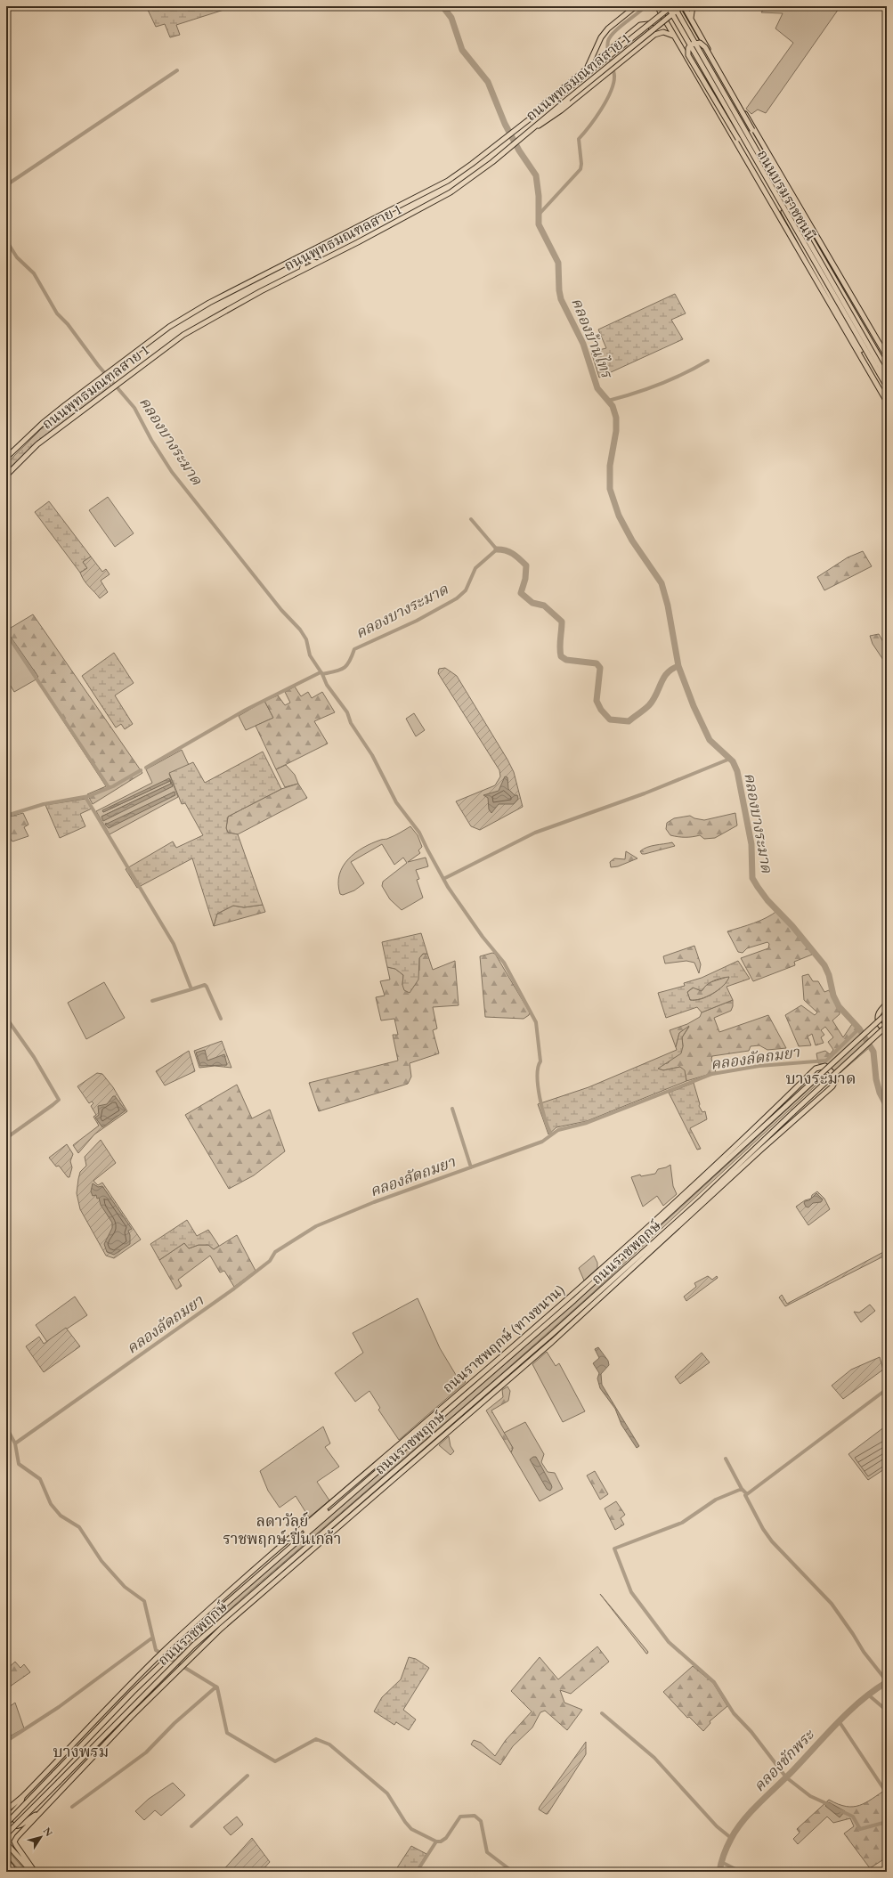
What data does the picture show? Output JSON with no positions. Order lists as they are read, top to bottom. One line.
{"streets":{"main road":["ถนนพุทธมณฑลสาย 1","ถนนบรมราชชนนี","ถนนราชพฤกษ์","ถนนราชพฤกษ์ (ทางขนาน)"]},"districts":["บางระมาด","ลดาวัลย์ ราชพฤกษ์-ปิ่นเกล้า","บางพรม"],"water":["คลองบ้านไทร","คลองบางระมาด","คลองลัดถมยา","คลองชักพระ"],"north":"top right"}
